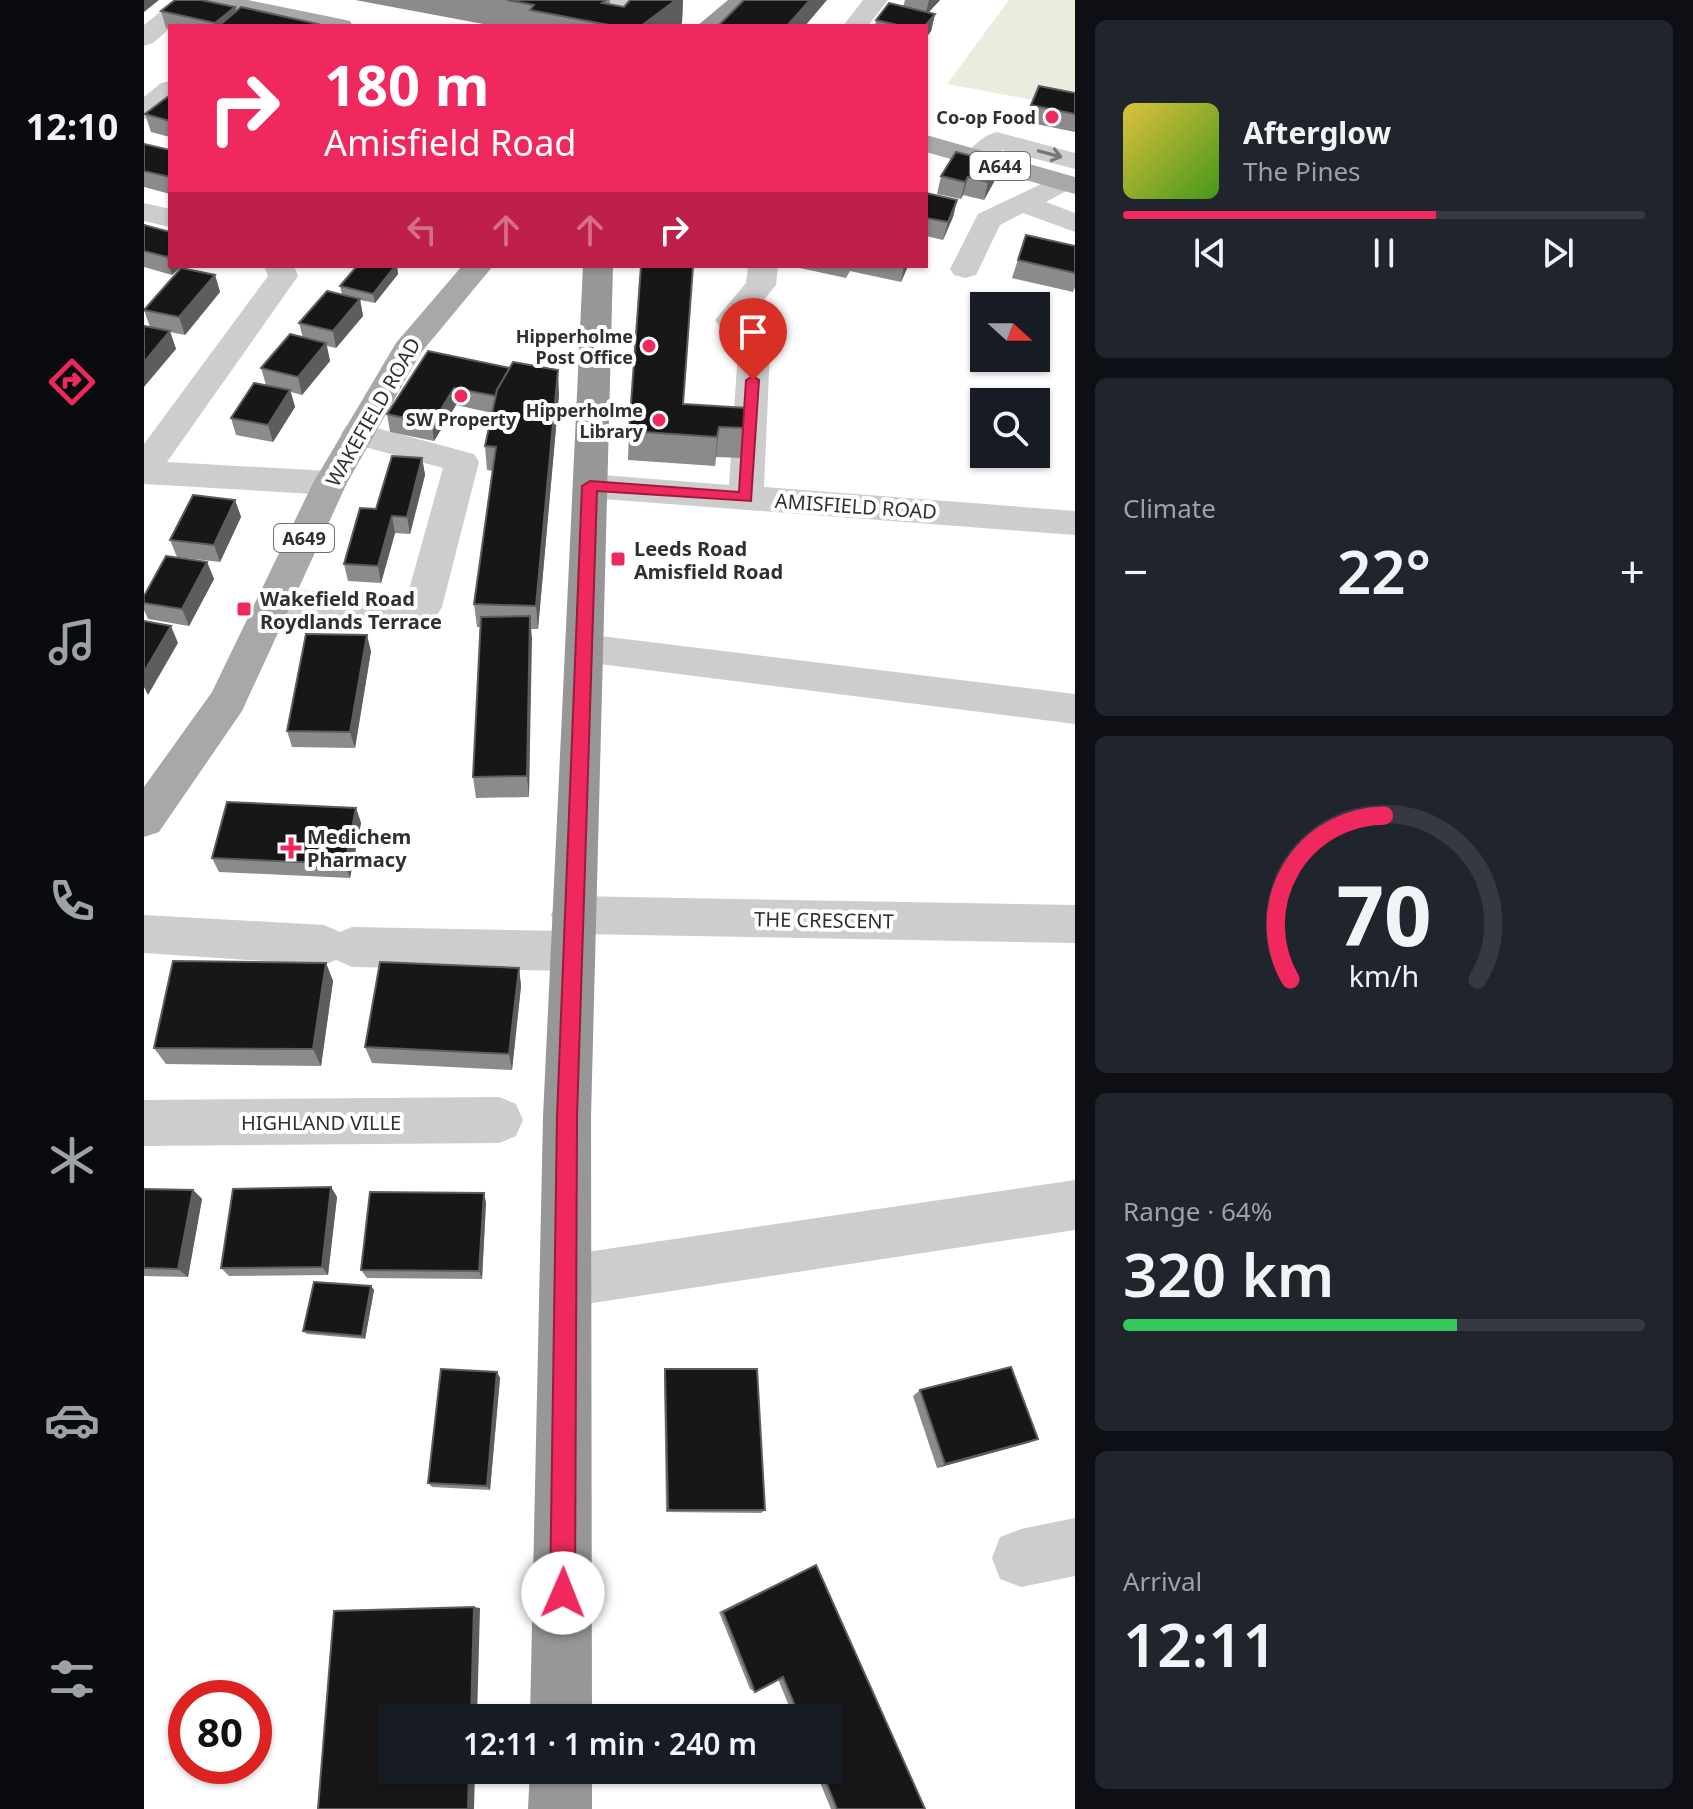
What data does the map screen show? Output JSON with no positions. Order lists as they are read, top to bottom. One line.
{"streets":{"main road":["A644","WAKEFIELD ROAD","A649"],"street":["AMISFIELD ROAD","THE CRESCENT","HIGHLAND VILLE"]},"places":{"other":["Co-op Food","Hipperholme Post Office","SW Property","Hipperholme Library"],"transit":["Leeds Road Amisfield Road","Wakefield Road Roydlands Terrace"],"health":["Medichem Pharmacy"]},"north":"right","page":{"tabs":"12:10","turn":["180 m","Amisfield Road"],"song":["Afterglow","The Pines"],"tile":["Climate",["Range · 64%","320 km"],["Arrival","12:11"]],"heat":["−","22°","+"],"limit":"80","trip":"12:11 · 1 min · 240 m","gauge":["70","km/h"]}}
